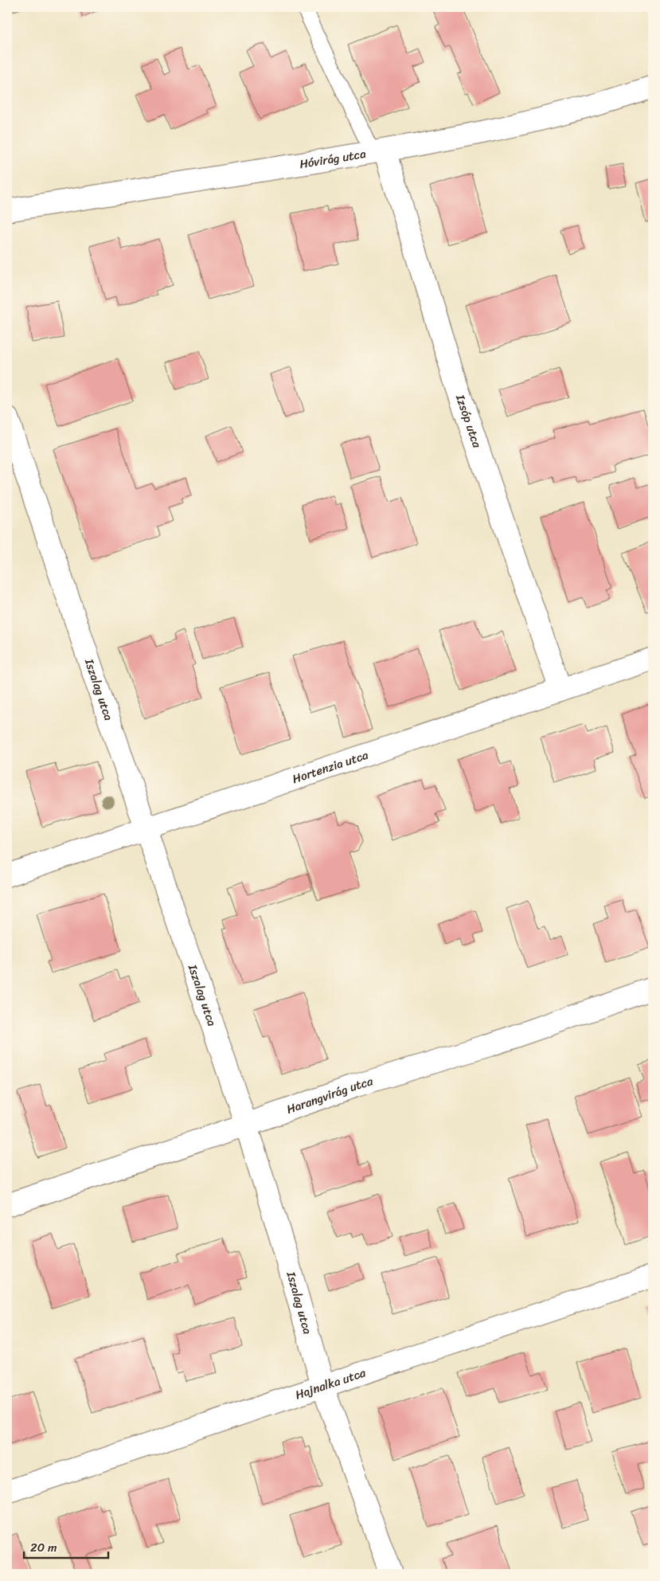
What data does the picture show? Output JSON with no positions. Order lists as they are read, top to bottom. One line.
{"streets":{"street":["Hóvirág utca","Izsóp utca","Iszalag utca","Hortenzia utca","Harangvirág utca","Hajnalka utca"]},"crossings":[["Hóvirág utca","Izsóp utca"],["Izsóp utca","Hortenzia utca"],["Iszalag utca","Hortenzia utca"],["Iszalag utca","Harangvirág utca"],["Iszalag utca","Hajnalka utca"]],"scale_bar":"20 m"}
